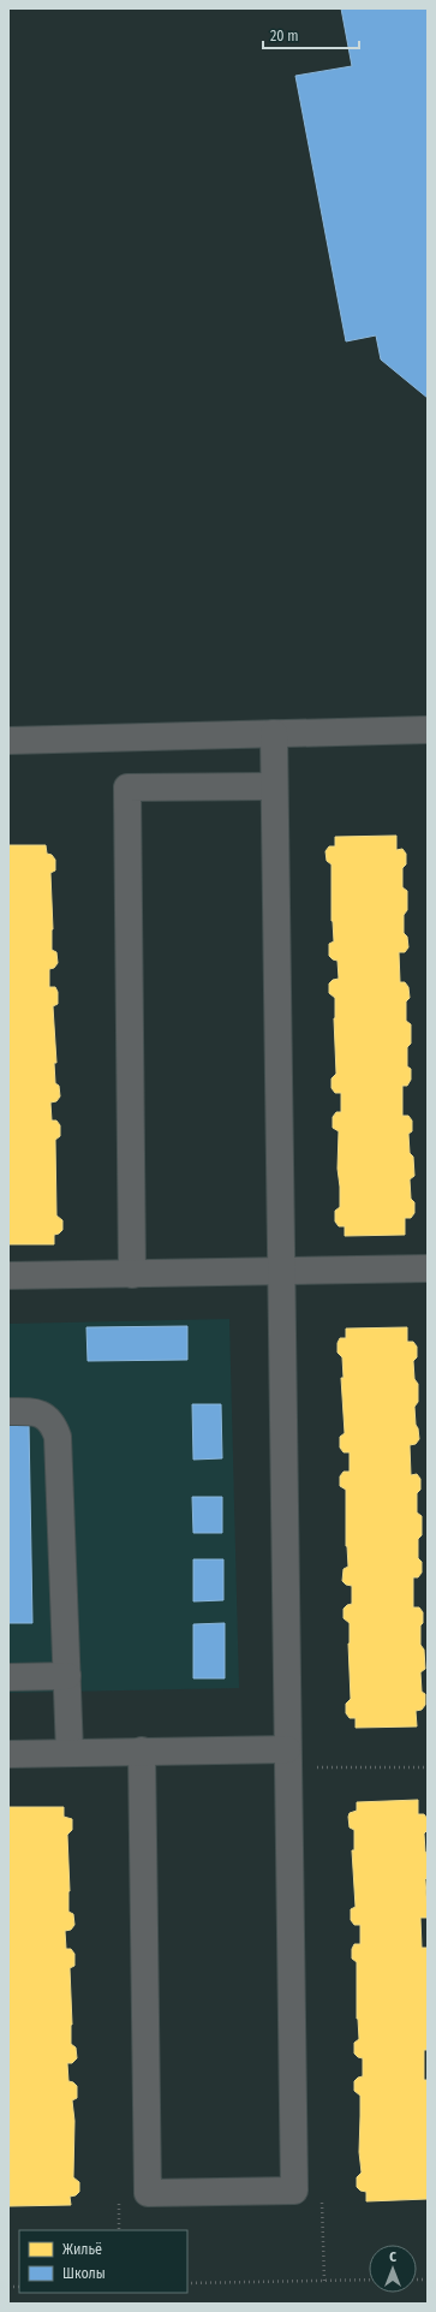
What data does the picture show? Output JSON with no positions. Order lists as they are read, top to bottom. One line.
{"legend":["Жильё","Школы"],"scale_bar":"20 m","north":"top"}
